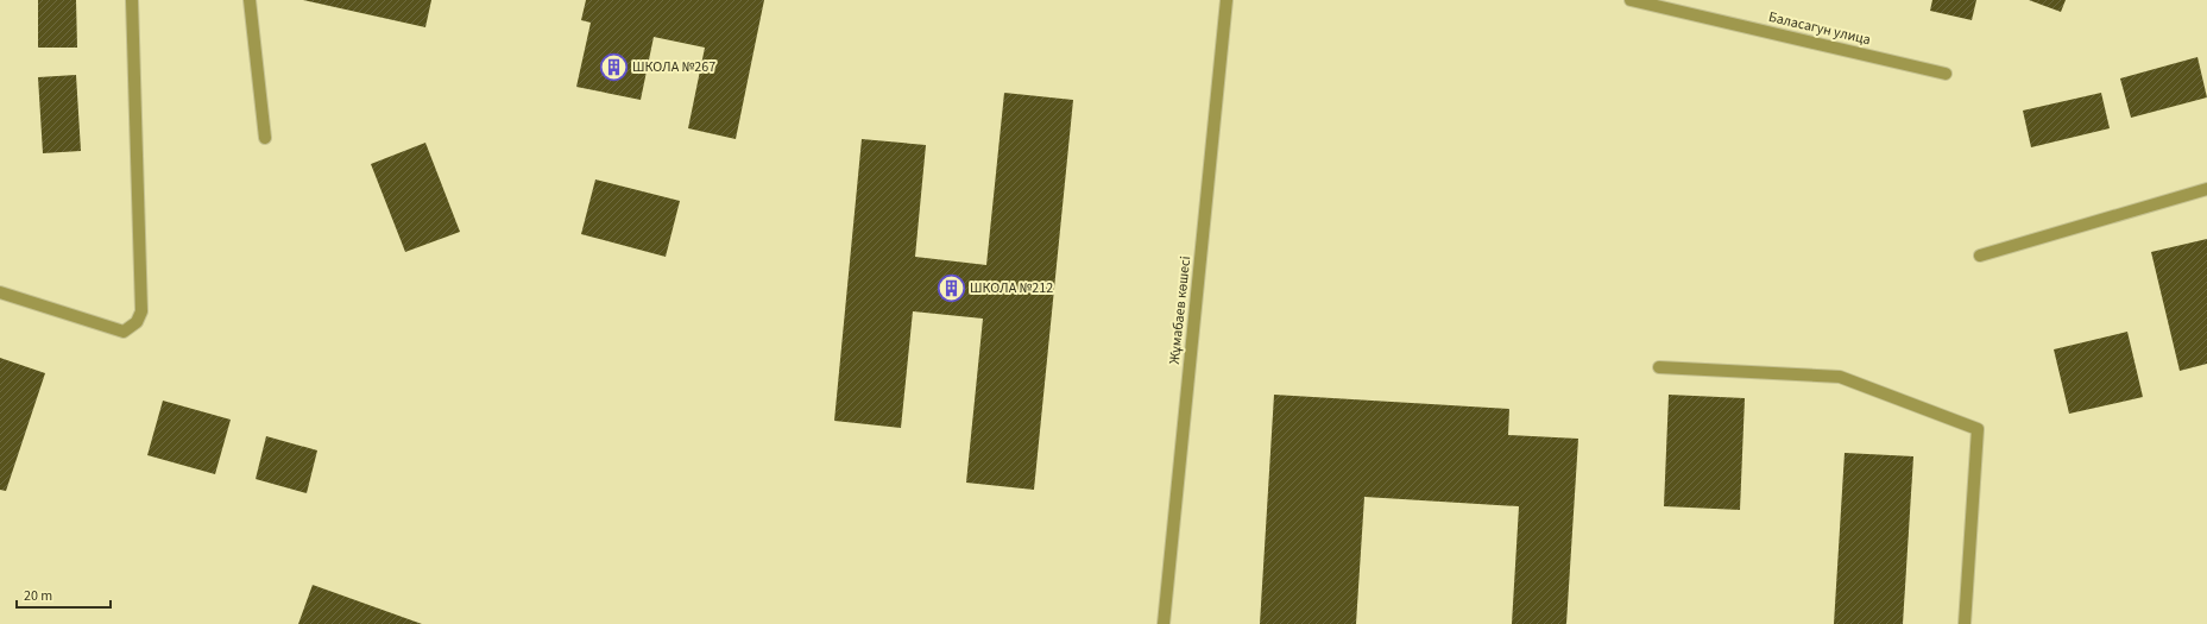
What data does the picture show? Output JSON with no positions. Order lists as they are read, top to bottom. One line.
{"streets":{"street":["Баласагун улица","Жұмабаев көшесі"]},"places":{"building":["ШКОЛА №267","ШКОЛА №212"]},"scale_bar":"20 m"}
